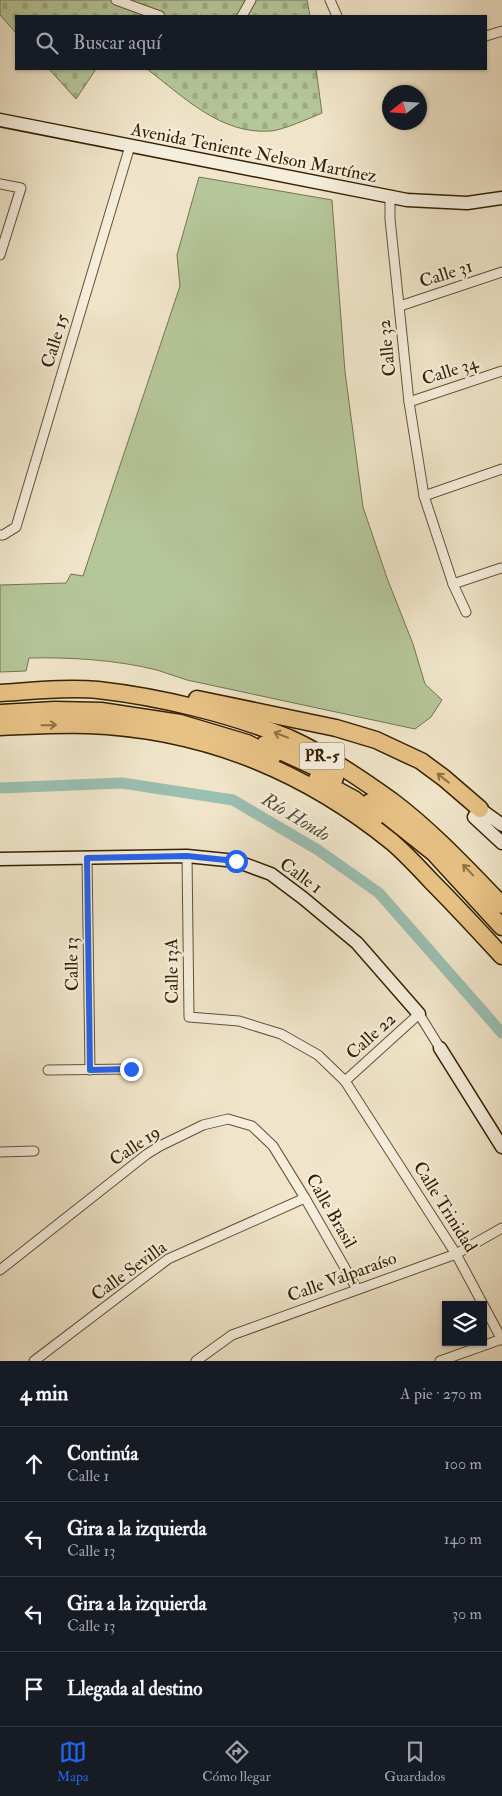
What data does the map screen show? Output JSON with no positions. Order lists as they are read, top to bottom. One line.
{"streets":{"highway":["PR-5"],"street":["Avenida Teniente Nelson Martínez","Calle 31","Calle 15","Calle 32","Calle 34","Calle 1","Calle 13","Calle 13A","Calle 22","Calle 19","Calle Trinidad","Calle Brasil","Calle Sevilla","Calle Valparaíso"]},"crossings":[["Avenida Teniente Nelson Martínez","Calle 15"],["Avenida Teniente Nelson Martínez","Calle 32"],["Calle 31","Calle 32"],["Calle 32","Calle 34"],["Calle 1","Calle 13"],["Calle 1","Calle 13A"],["Calle 1","Calle 22"],["Calle 13A","Calle 22"],["Calle 13A","Calle Trinidad"],["Calle 19","Calle Brasil"],["Calle Trinidad","Calle Valparaíso"],["Calle Brasil","Calle Sevilla"],["Calle Brasil","Calle Valparaíso"]],"water":["Río Hondo"],"north":"left","page":{"search":"Buscar aquí","heading":["4 min","A pie · 270 m"],"list":[["Continúa","Calle 1","100 m"],["Gira a la izquierda","Calle 13","140 m"],["Gira a la izquierda","Calle 13","30 m"],"Llegada al destino"],"nav":["Mapa","Cómo llegar","Guardados"]}}
